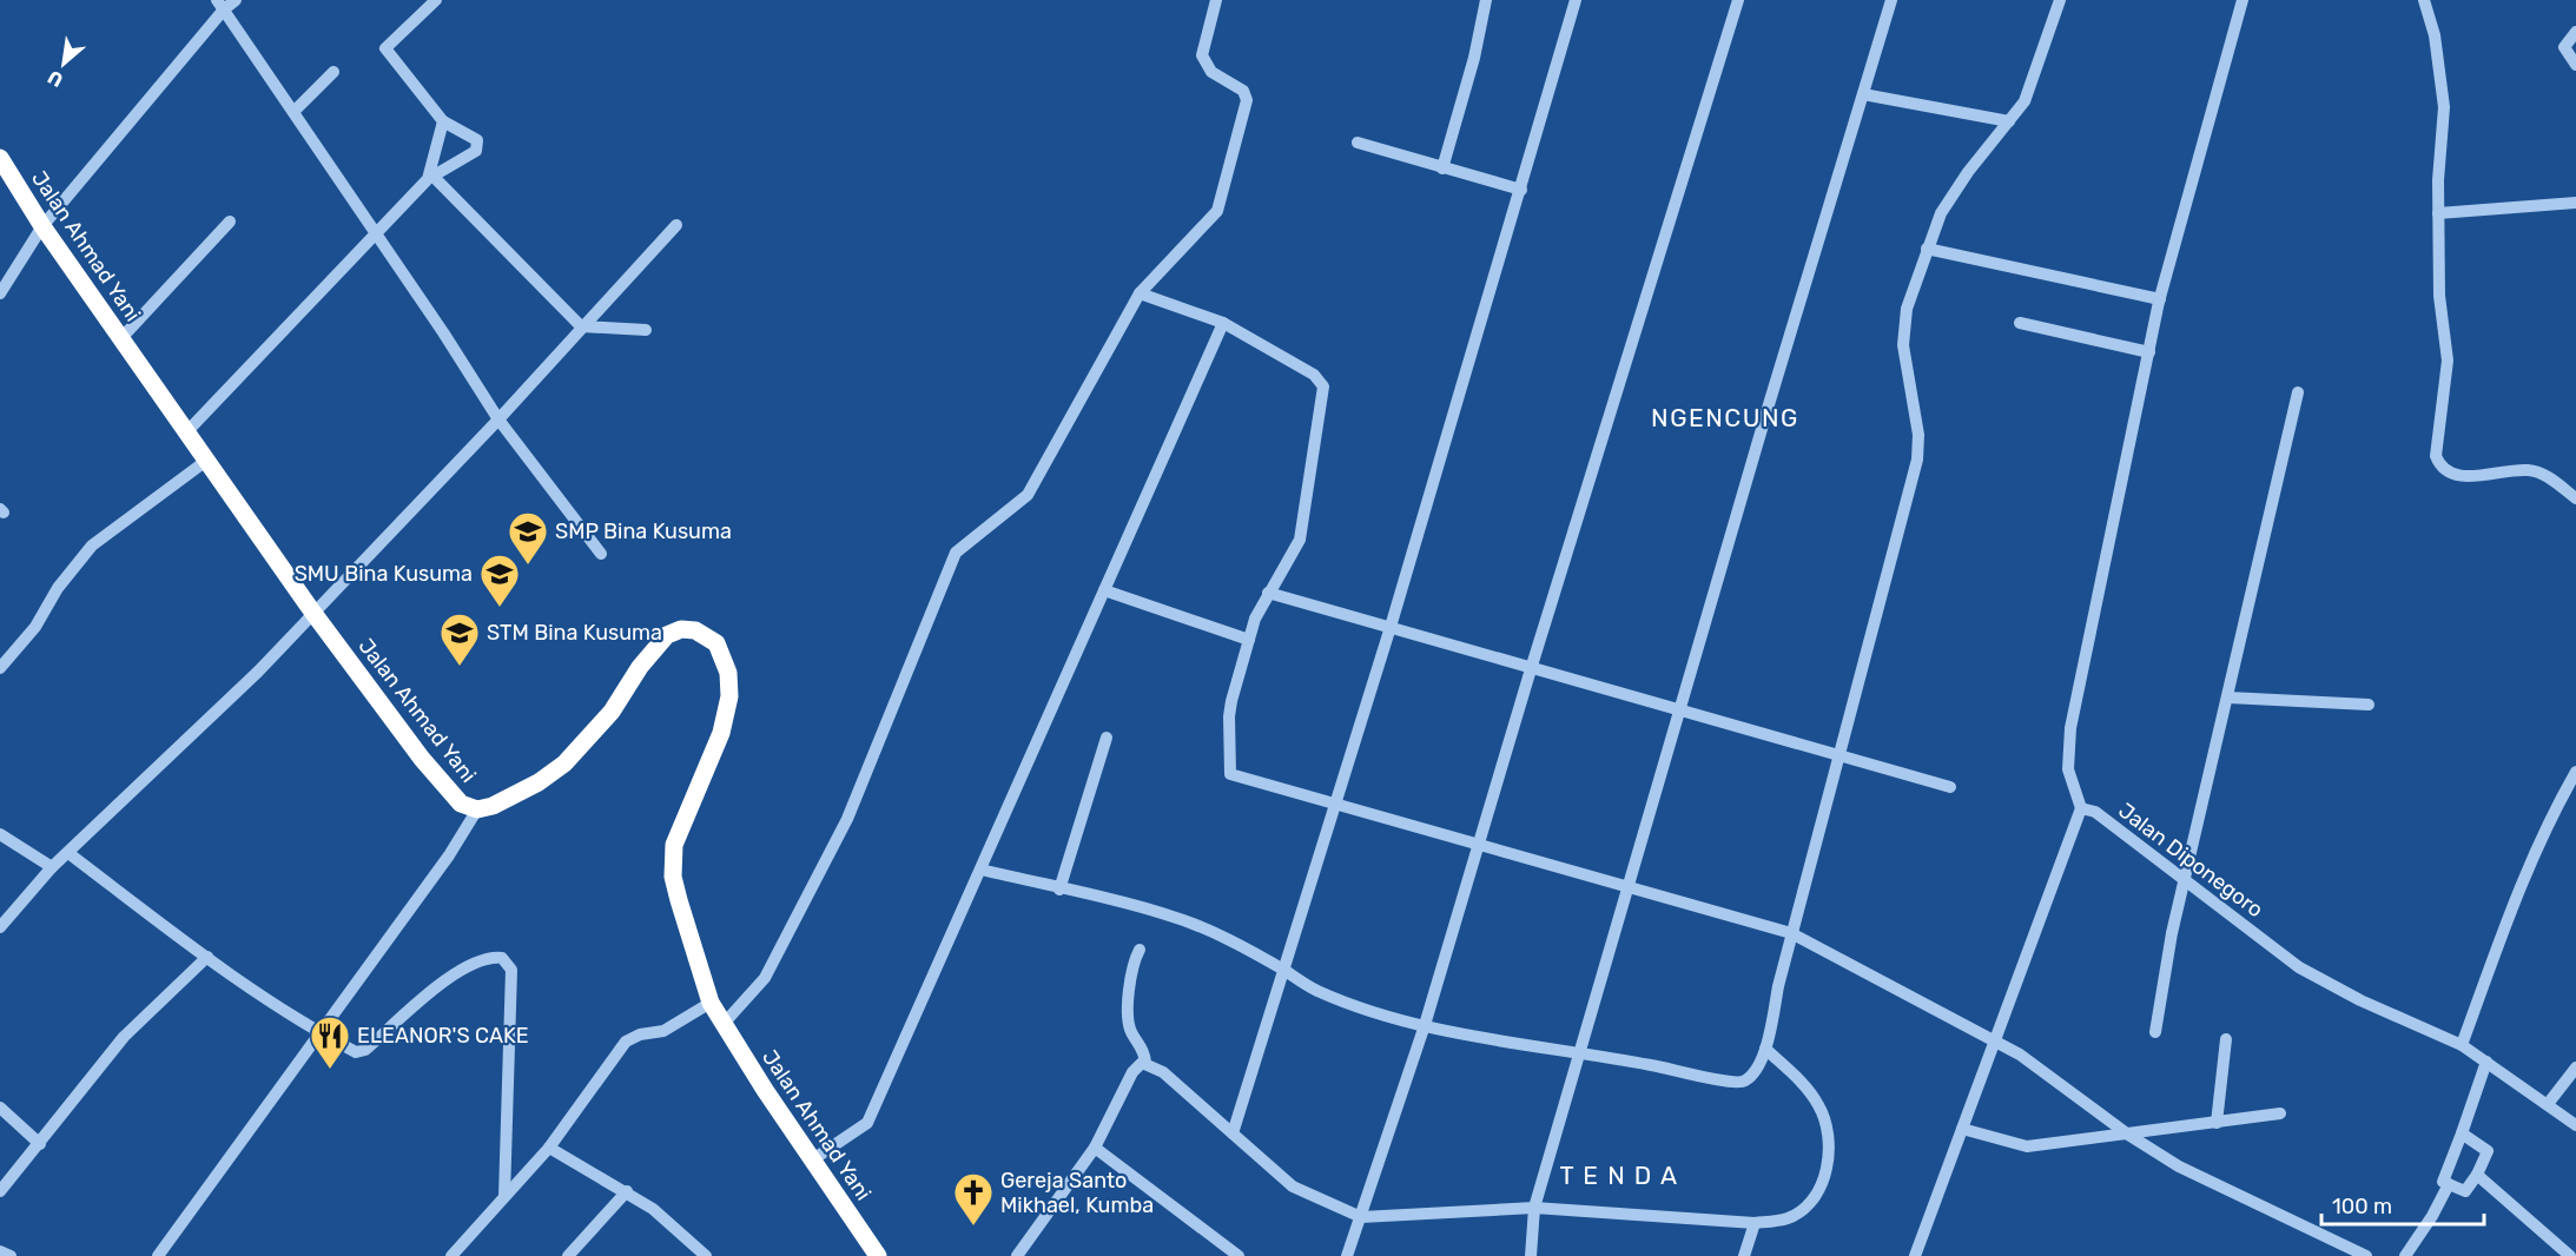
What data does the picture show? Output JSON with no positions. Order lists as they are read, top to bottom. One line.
{"streets":{"highway":["Jalan Ahmad Yani"],"street":["Jalan Diponegoro"]},"districts":["NGENCUNG","T E N D A"],"places":{"school or university":["SMP Bina Kusuma","SMU Bina Kusuma","STM Bina Kusuma"],"restaurant":["ELEANOR'S CAKE"],"church":["Gereja Santo Mikhael, Kumba"]},"scale_bar":"100 m","north":"bottom left"}
